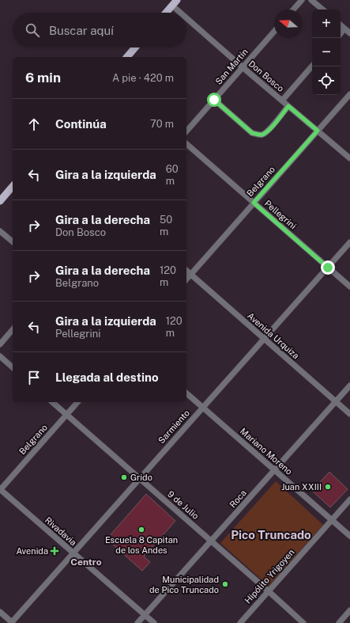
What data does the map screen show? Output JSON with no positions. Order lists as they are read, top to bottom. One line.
{"streets":{"street":["San Martín","Don Bosco","Belgrano","Pellegrini","Avenida Urquiza","Sarmiento","Mariano Moreno","Roca","9 de Julio","Rivadavia","Hipólito Yrigoyen"]},"crossings":[["San Martín","Don Bosco"],["Don Bosco","Belgrano"],["Belgrano","Pellegrini"],["Belgrano","Avenida Urquiza"],["Belgrano","9 de Julio"],["Belgrano","Rivadavia"],["Pellegrini","Sarmiento"],["Avenida Urquiza","Sarmiento"],["Avenida Urquiza","Roca"],["Sarmiento","Mariano Moreno"],["Sarmiento","9 de Julio"],["Sarmiento","Rivadavia"],["Mariano Moreno","Roca"],["Mariano Moreno","Hipólito Yrigoyen"],["Roca","9 de Julio"],["Roca","Rivadavia"],["9 de Julio","Hipólito Yrigoyen"]],"districts":["Pico Truncado","Centro"],"places":{"other":["Grido","Juan XXIII","Escuela 8 Capitan de los Andes","Municipalidad de Pico Truncado"],"health":["Avenida"]},"north":"left","page":{"map_buttons":["+","−"],"search":"Buscar aquí","heading":["6 min","A pie · 420 m"],"list":[["Continúa","70 m"],["Gira a la izquierda","60 m"],["Gira a la derecha","Don Bosco","50 m"],["Gira a la derecha","Belgrano","120 m"],["Gira a la izquierda","Pellegrini","120 m"],"Llegada al destino"]}}
